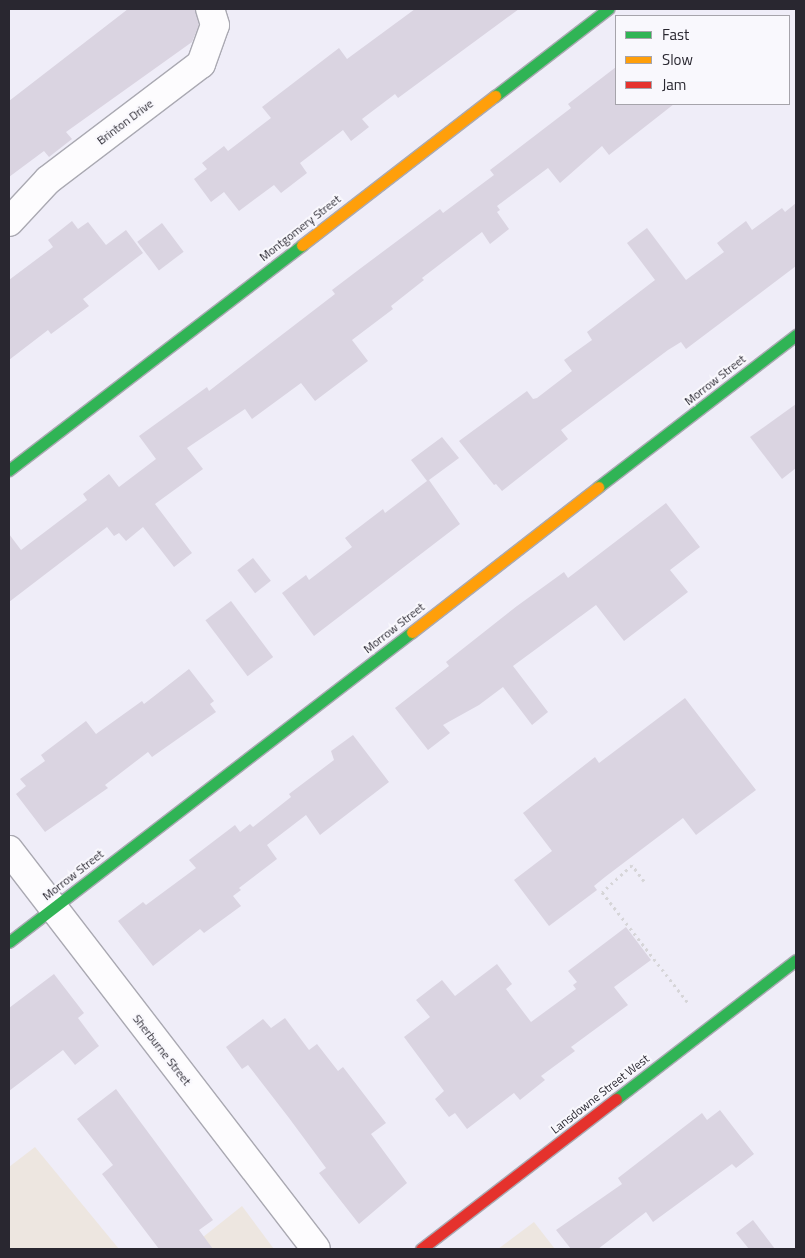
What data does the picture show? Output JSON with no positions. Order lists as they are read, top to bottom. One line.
{"streets":{"street":["Brinton Drive","Montgomery Street","Morrow Street","Sherburne Street","Lansdowne Street West"]},"crossings":[["Morrow Street","Sherburne Street"]],"legend":["Fast","Slow","Jam"]}
